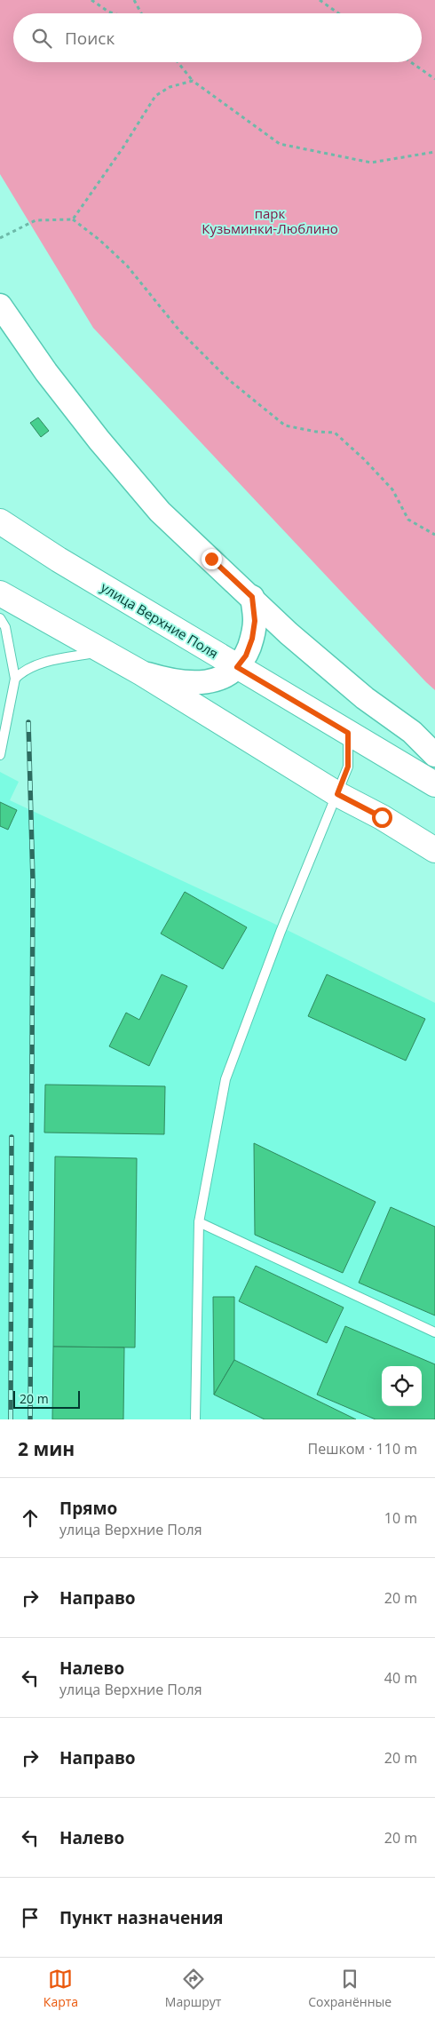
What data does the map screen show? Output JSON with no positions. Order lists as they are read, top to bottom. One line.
{"streets":{"main road":["улица Верхние Поля"]},"parks":["парк Кузьминки-Люблино"],"scale_bar":"20 m","page":{"search":"Поиск","scale":"20 m","heading":["2 мин","Пешком · 110 m"],"list":[["Прямо","улица Верхние Поля","10 m"],["Направо","20 m"],["Налево","улица Верхние Поля","40 m"],["Направо","20 m"],["Налево","20 m"],"Пункт назначения"],"nav":["Карта","Маршрут","Сохранённые"]}}
